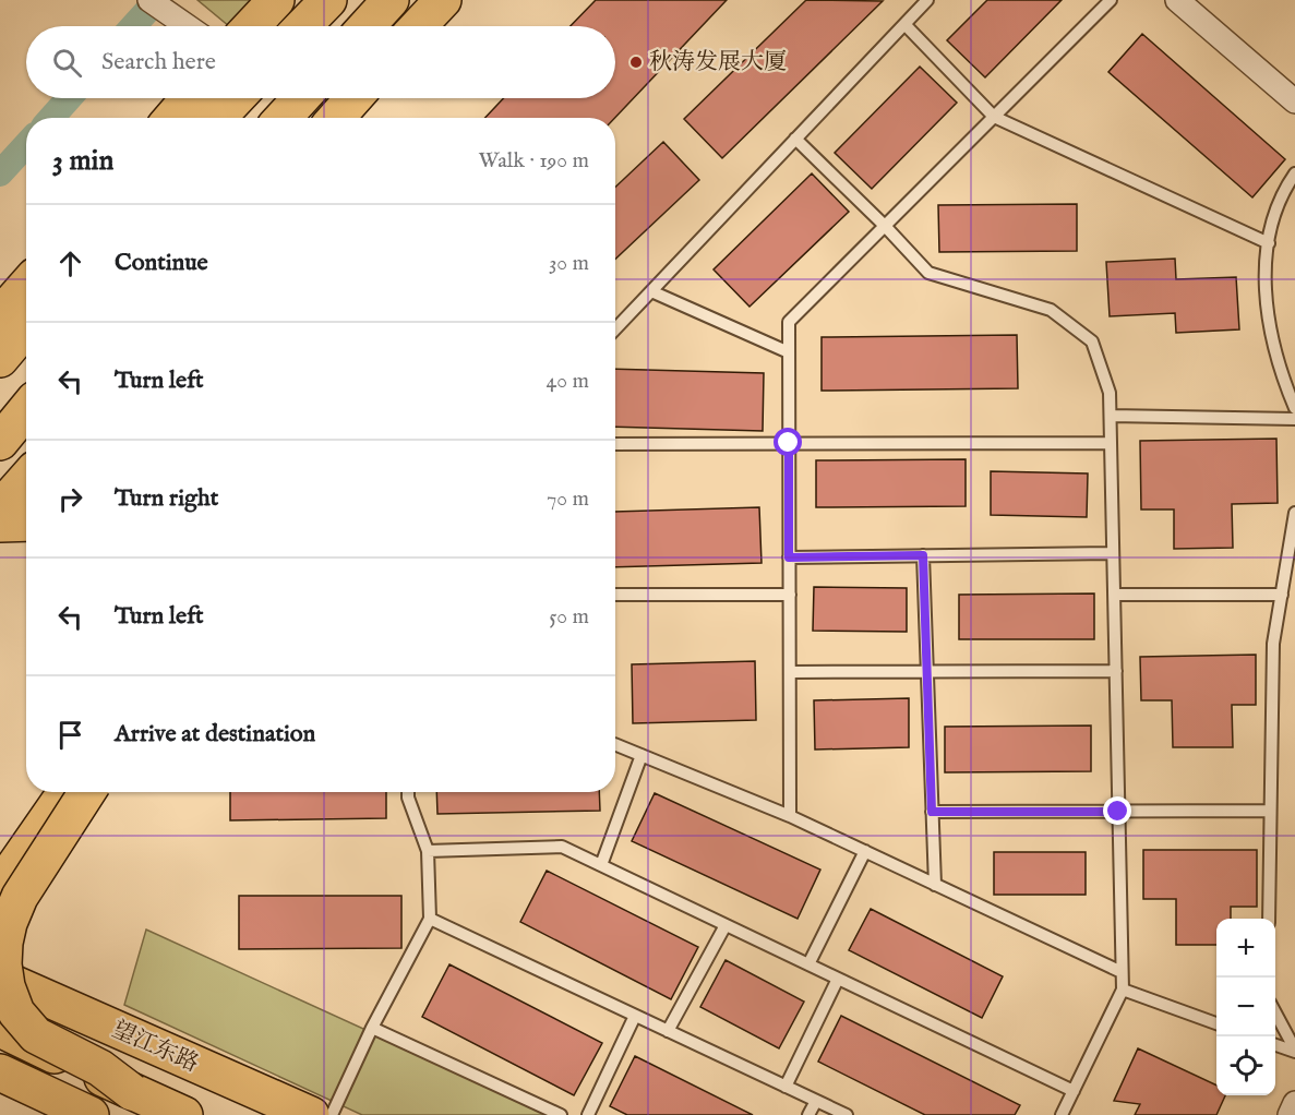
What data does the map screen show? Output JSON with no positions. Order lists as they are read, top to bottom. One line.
{"streets":{"main road":["望江东路"]},"places":["秋涛发展大厦"],"page":{"search":"Search here","heading":["3 min","Walk · 190 m"],"list":[["Continue","30 m"],["Turn left","40 m"],["Turn right","70 m"],["Turn left","50 m"],"Arrive at destination"],"map_buttons":["+","−"]}}
